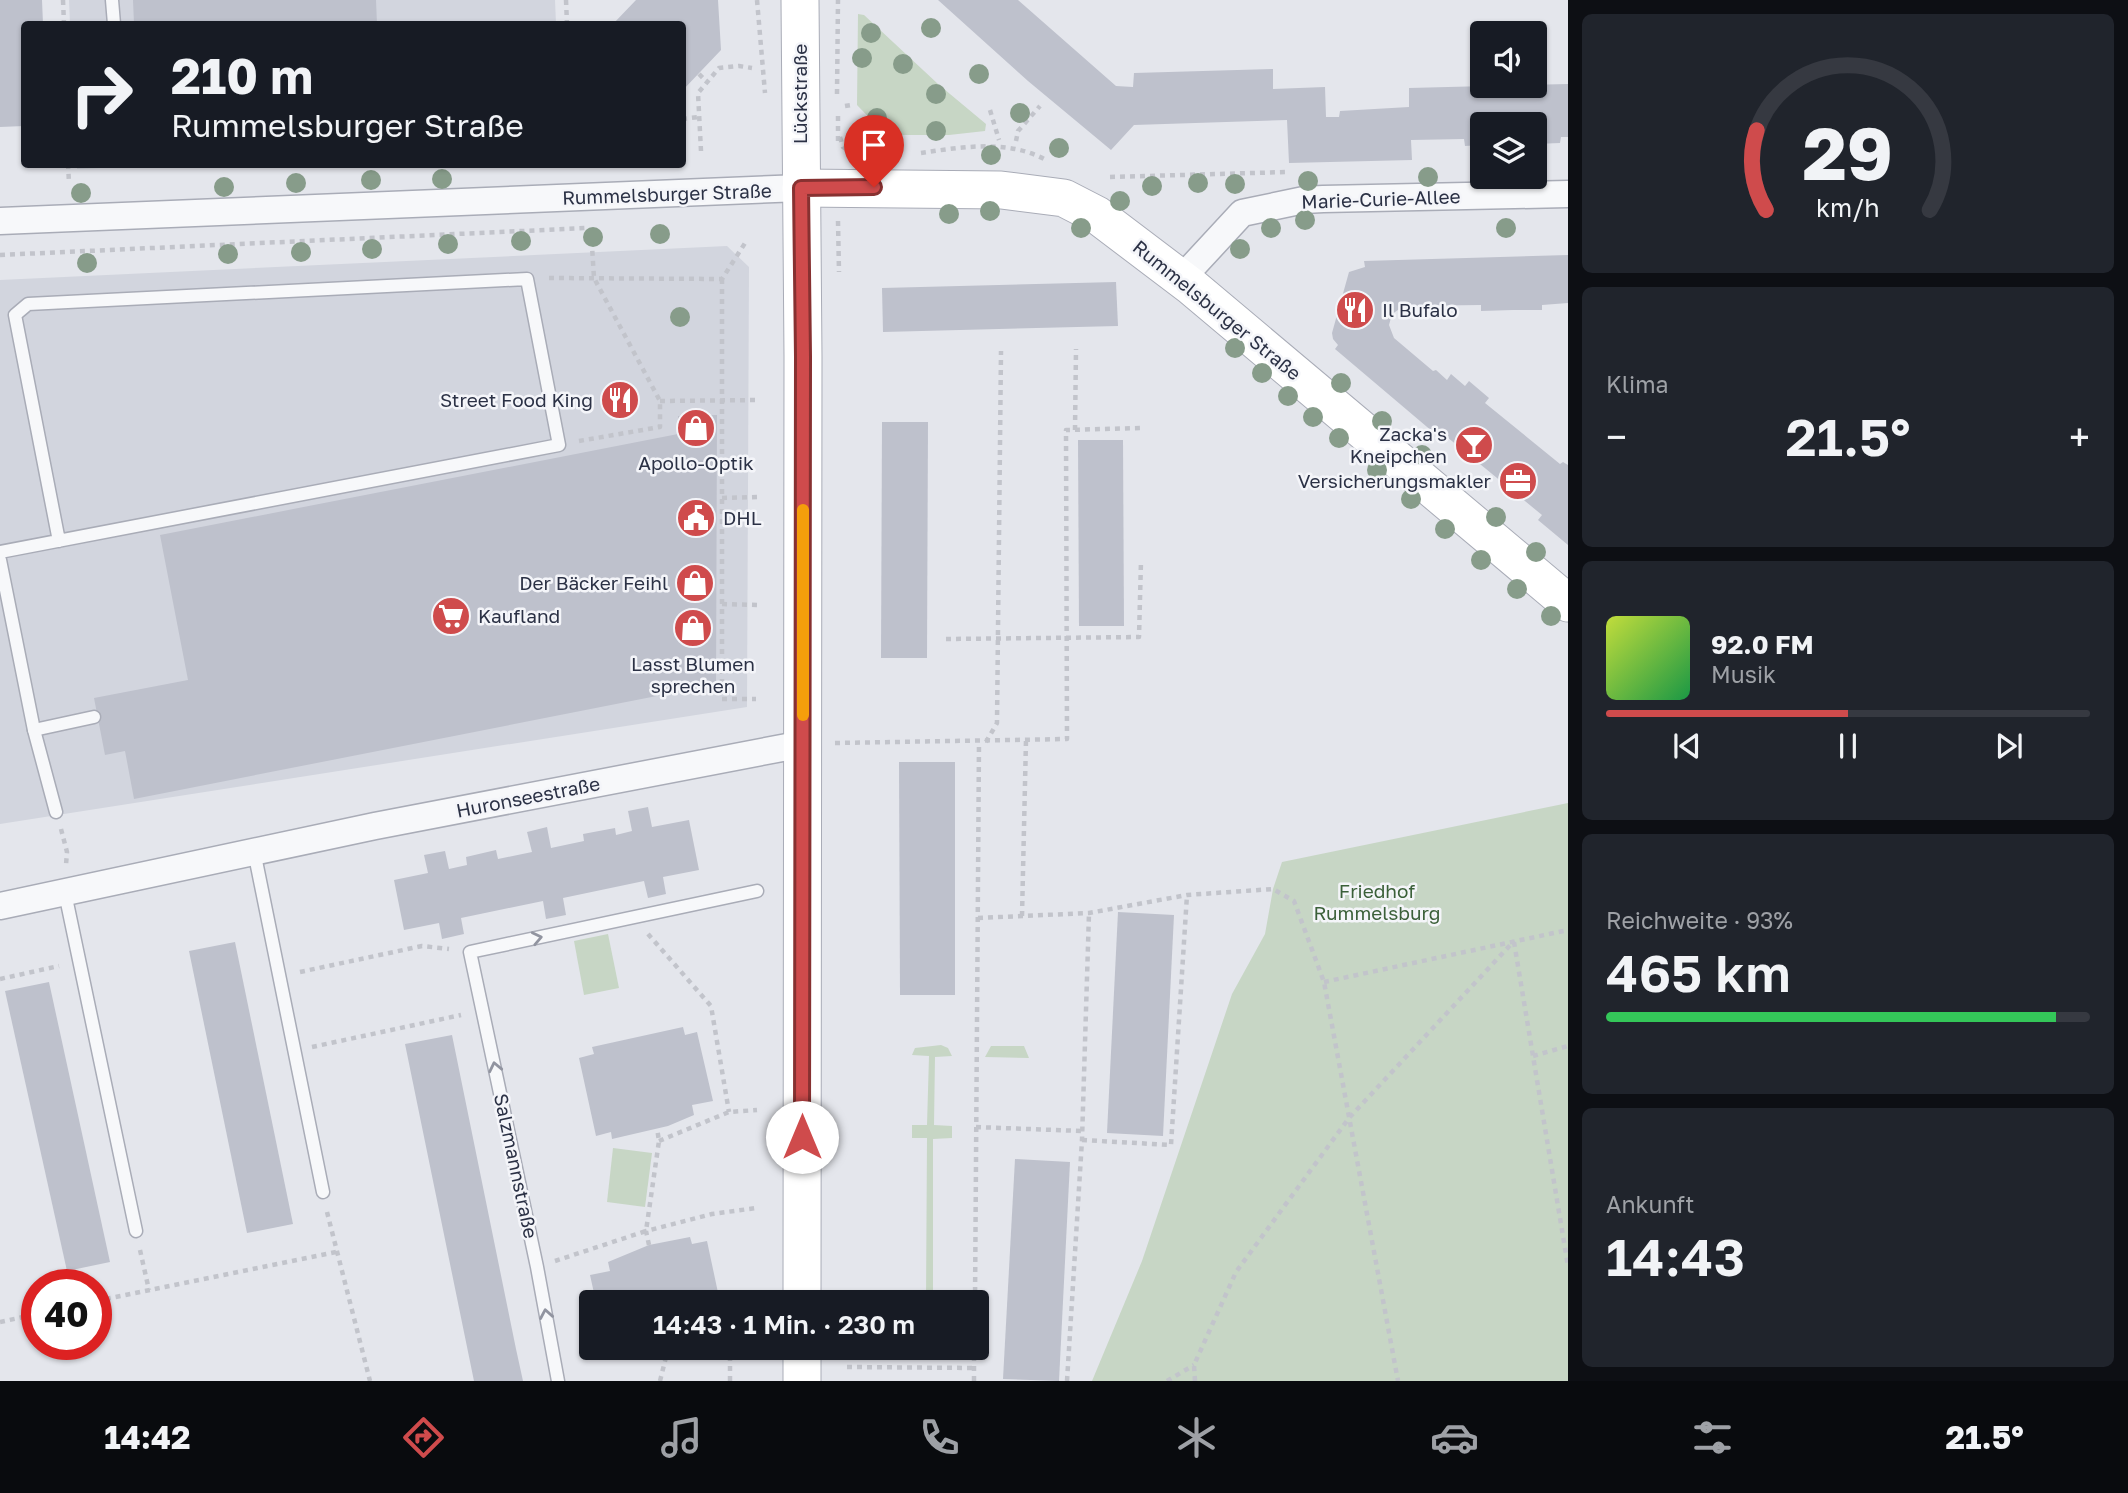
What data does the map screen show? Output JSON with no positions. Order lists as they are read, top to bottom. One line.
{"streets":{"street":["Lückstraße","Rummelsburger Straße","Marie-Curie-Allee","Huronseestraße"],"lane":["Salzmannstraße"]},"crossings":[["Lückstraße","Rummelsburger Straße"],["Lückstraße","Huronseestraße"],["Rummelsburger Straße","Marie-Curie-Allee"]],"one_way":["Salzmannstraße"],"parks":["Friedhof Rummelsburg"],"places":{"restaurant":["Il Bufalo","Street Food King"],"shop":["Apollo-Optik","Der Bäcker Feihl","Lasst Blumen sprechen"],"bar":["Zacka's Kneipchen"],"office":["Versicherungsmakler"],"public building":["DHL"],"supermarket":["Kaufland"]},"page":{"turn":["210 m","Rummelsburger Straße"],"tile":["Klima",["Reichweite · 93%","465 km"],["Ankunft","14:43"]],"heat":["−","21.5°","+"],"song":["92.0 FM","Musik"],"limit":"40","trip":"14:43 · 1 Min. · 230 m","tabs":["14:42","21.5°"],"gauge":["29","km/h"]}}
